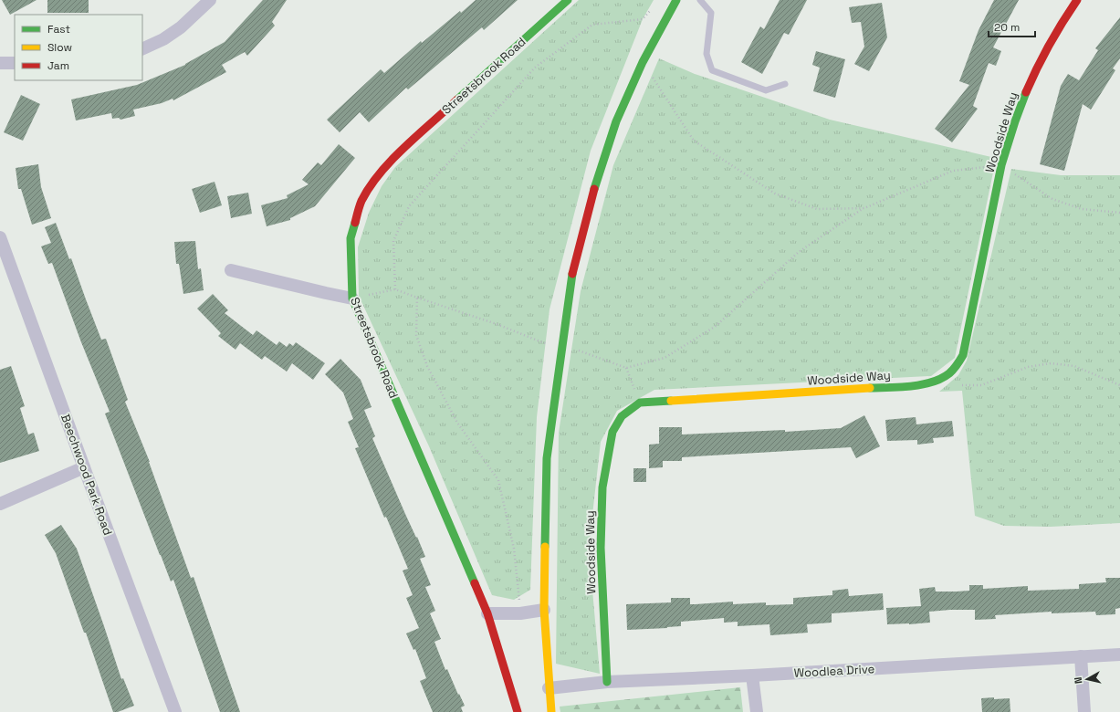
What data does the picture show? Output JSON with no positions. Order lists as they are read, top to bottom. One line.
{"streets":{"street":["Streetsbrook Road","Woodside Way","Beechwood Park Road","Woodlea Drive"]},"crossings":[["Woodside Way","Woodlea Drive"]],"legend":["Fast","Slow","Jam"],"scale_bar":"20 m","north":"left"}
